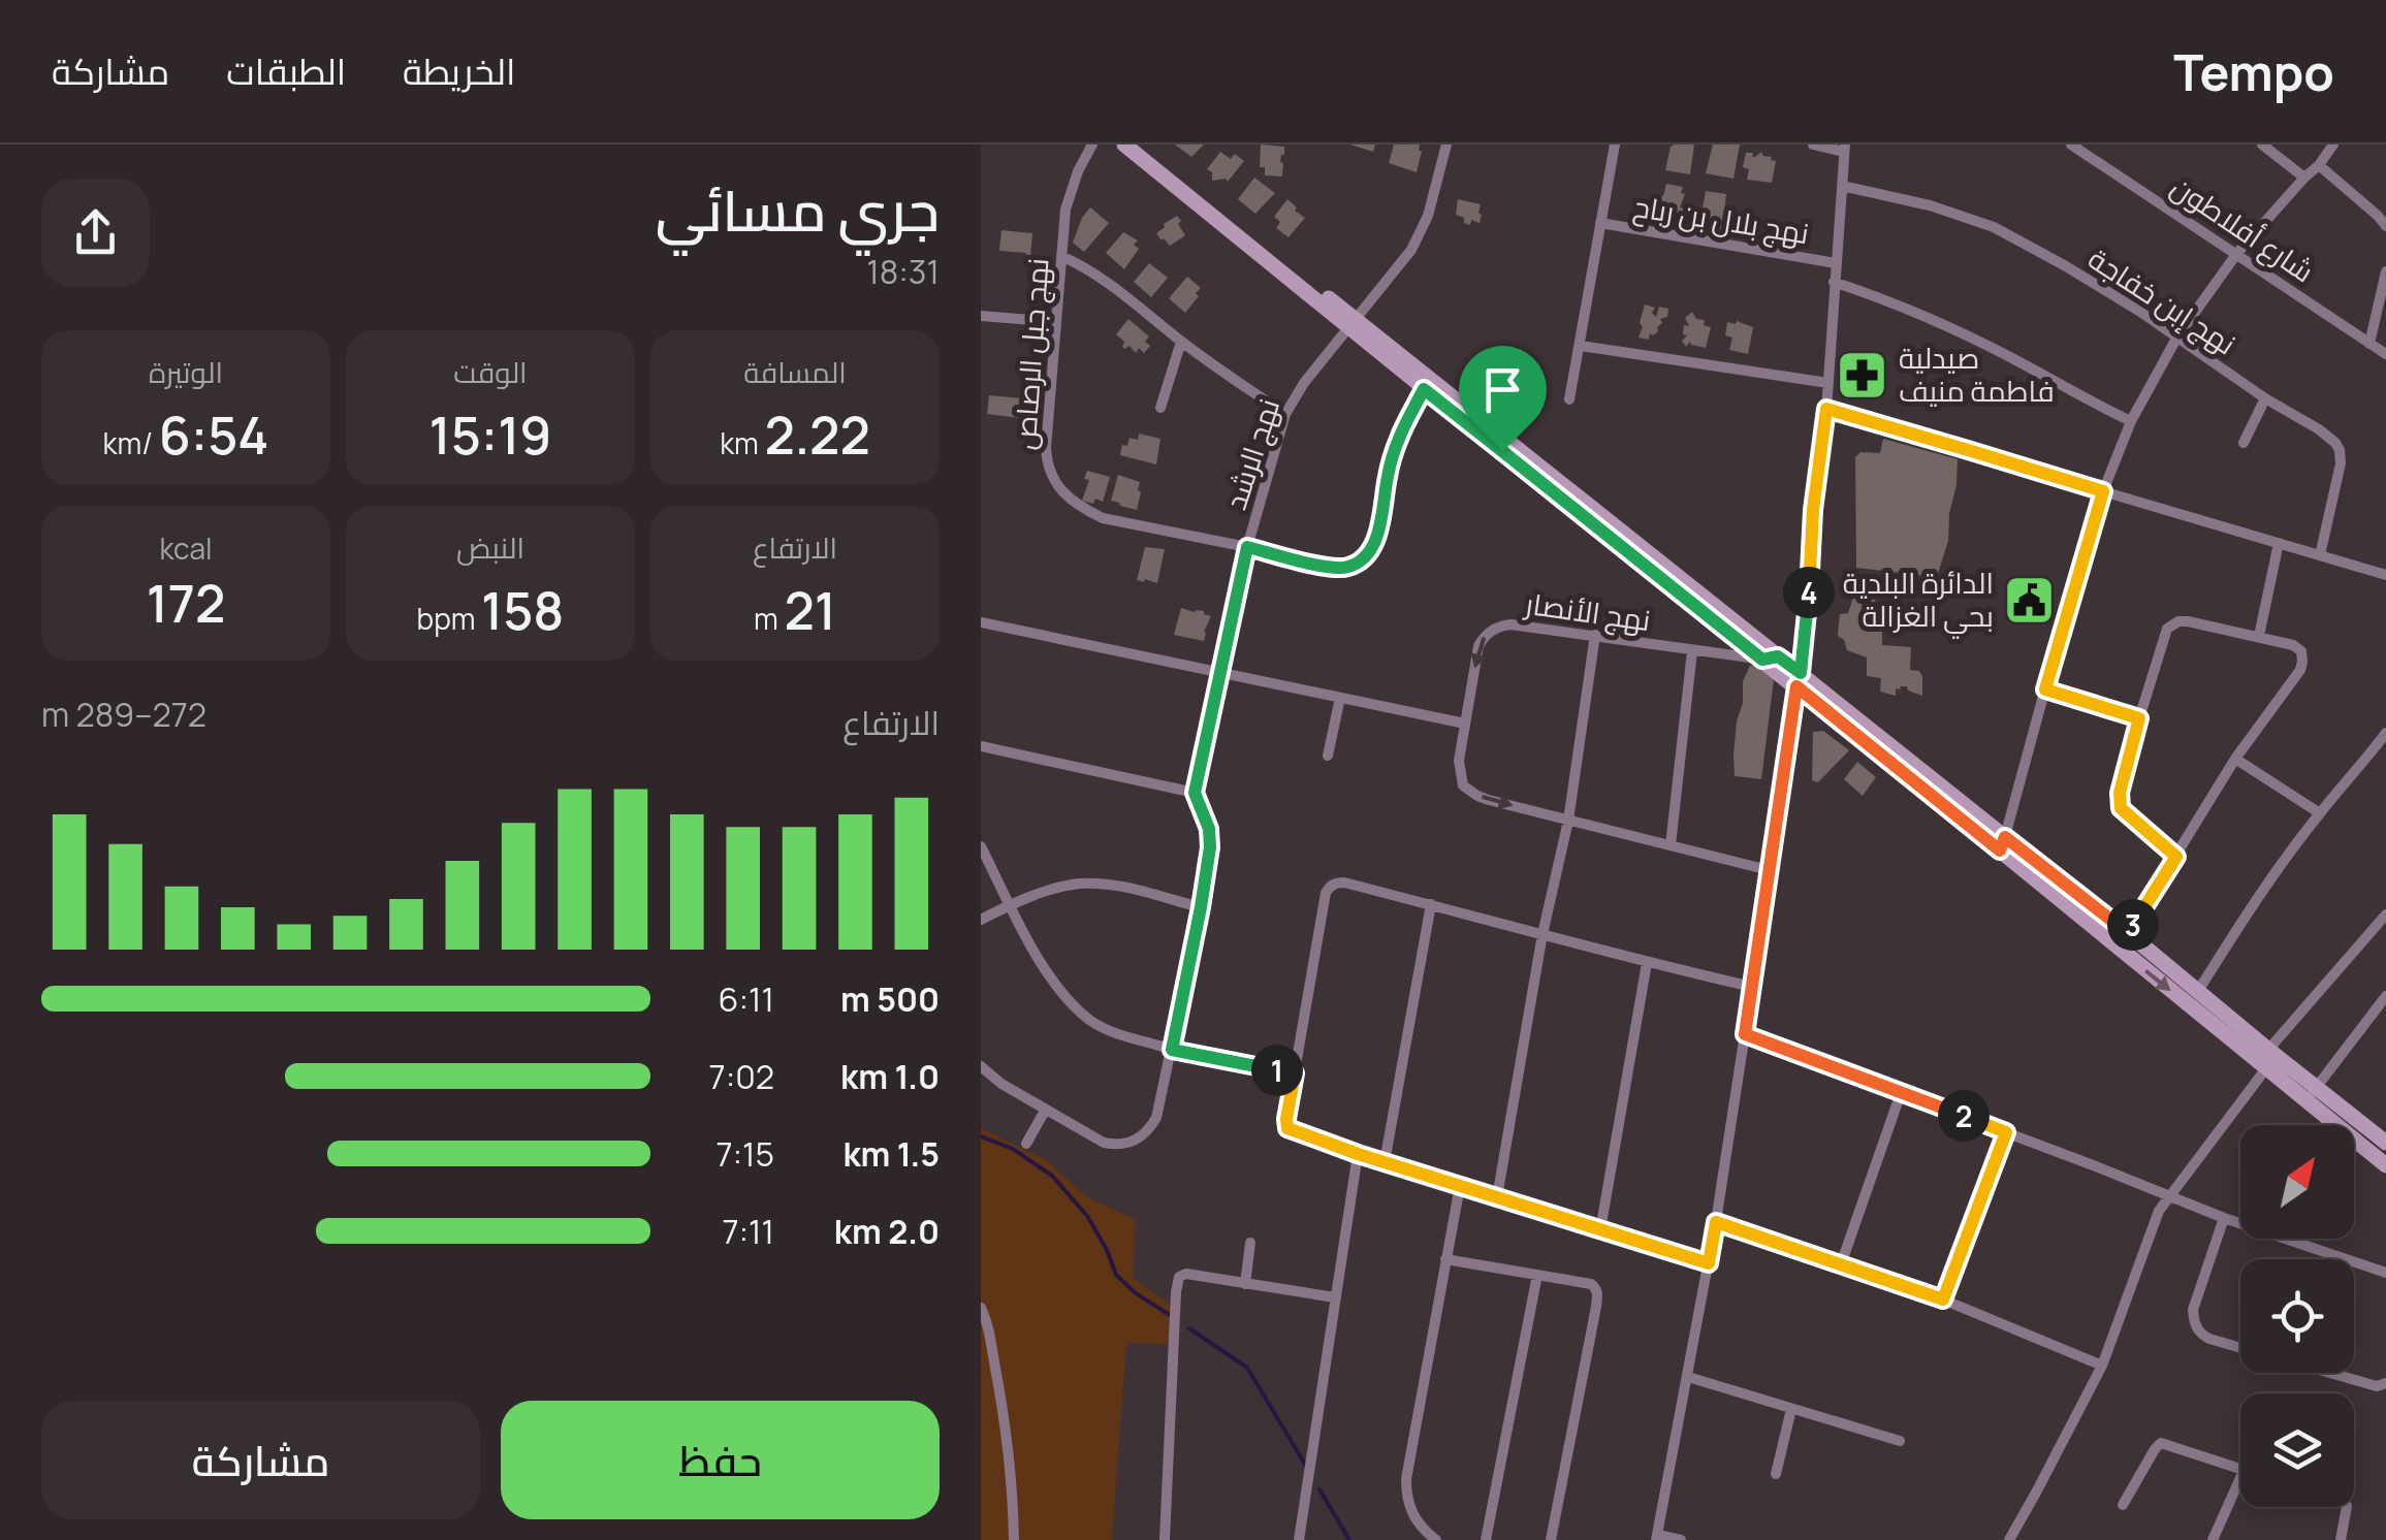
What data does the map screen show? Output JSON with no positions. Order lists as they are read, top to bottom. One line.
{"streets":{"street":["نهج بلال بن رباح","شارع أفلاطون","نهج إبن خفاجة","نهج جبل الرصاص","نهج الرشد","نهج الأنصار"]},"crossings":[["نهج جبل الرصاص","نهج الرشد"]],"places":{"pharmacy":["صيدلية فاطمة منيف"],"public building":["الدائرة البلدية بحي الغزالة"]},"north":"top right","page":{"header":"Tempo","nav":["الخريطة","الطبقات","مشاركة"],"heading":["جري مسائي","18:31"],"stats":[["المسافة","2.22 km"],["الوقت","15:19"],["الوتيرة","6:54 /km"],["الارتفاع","21 m"],["النبض","158 bpm"],["kcal","172"]],"pins":["4","3","1","2"],"chart":["الارتفاع","272–289 m"],"list":[{"name":"500 m","note":"6:11"},{"name":"1.0 km","note":"7:02"},{"name":"1.5 km","note":"7:15"},{"name":"2.0 km","note":"7:11"}],"buttons":["حفظ","مشاركة"]}}
